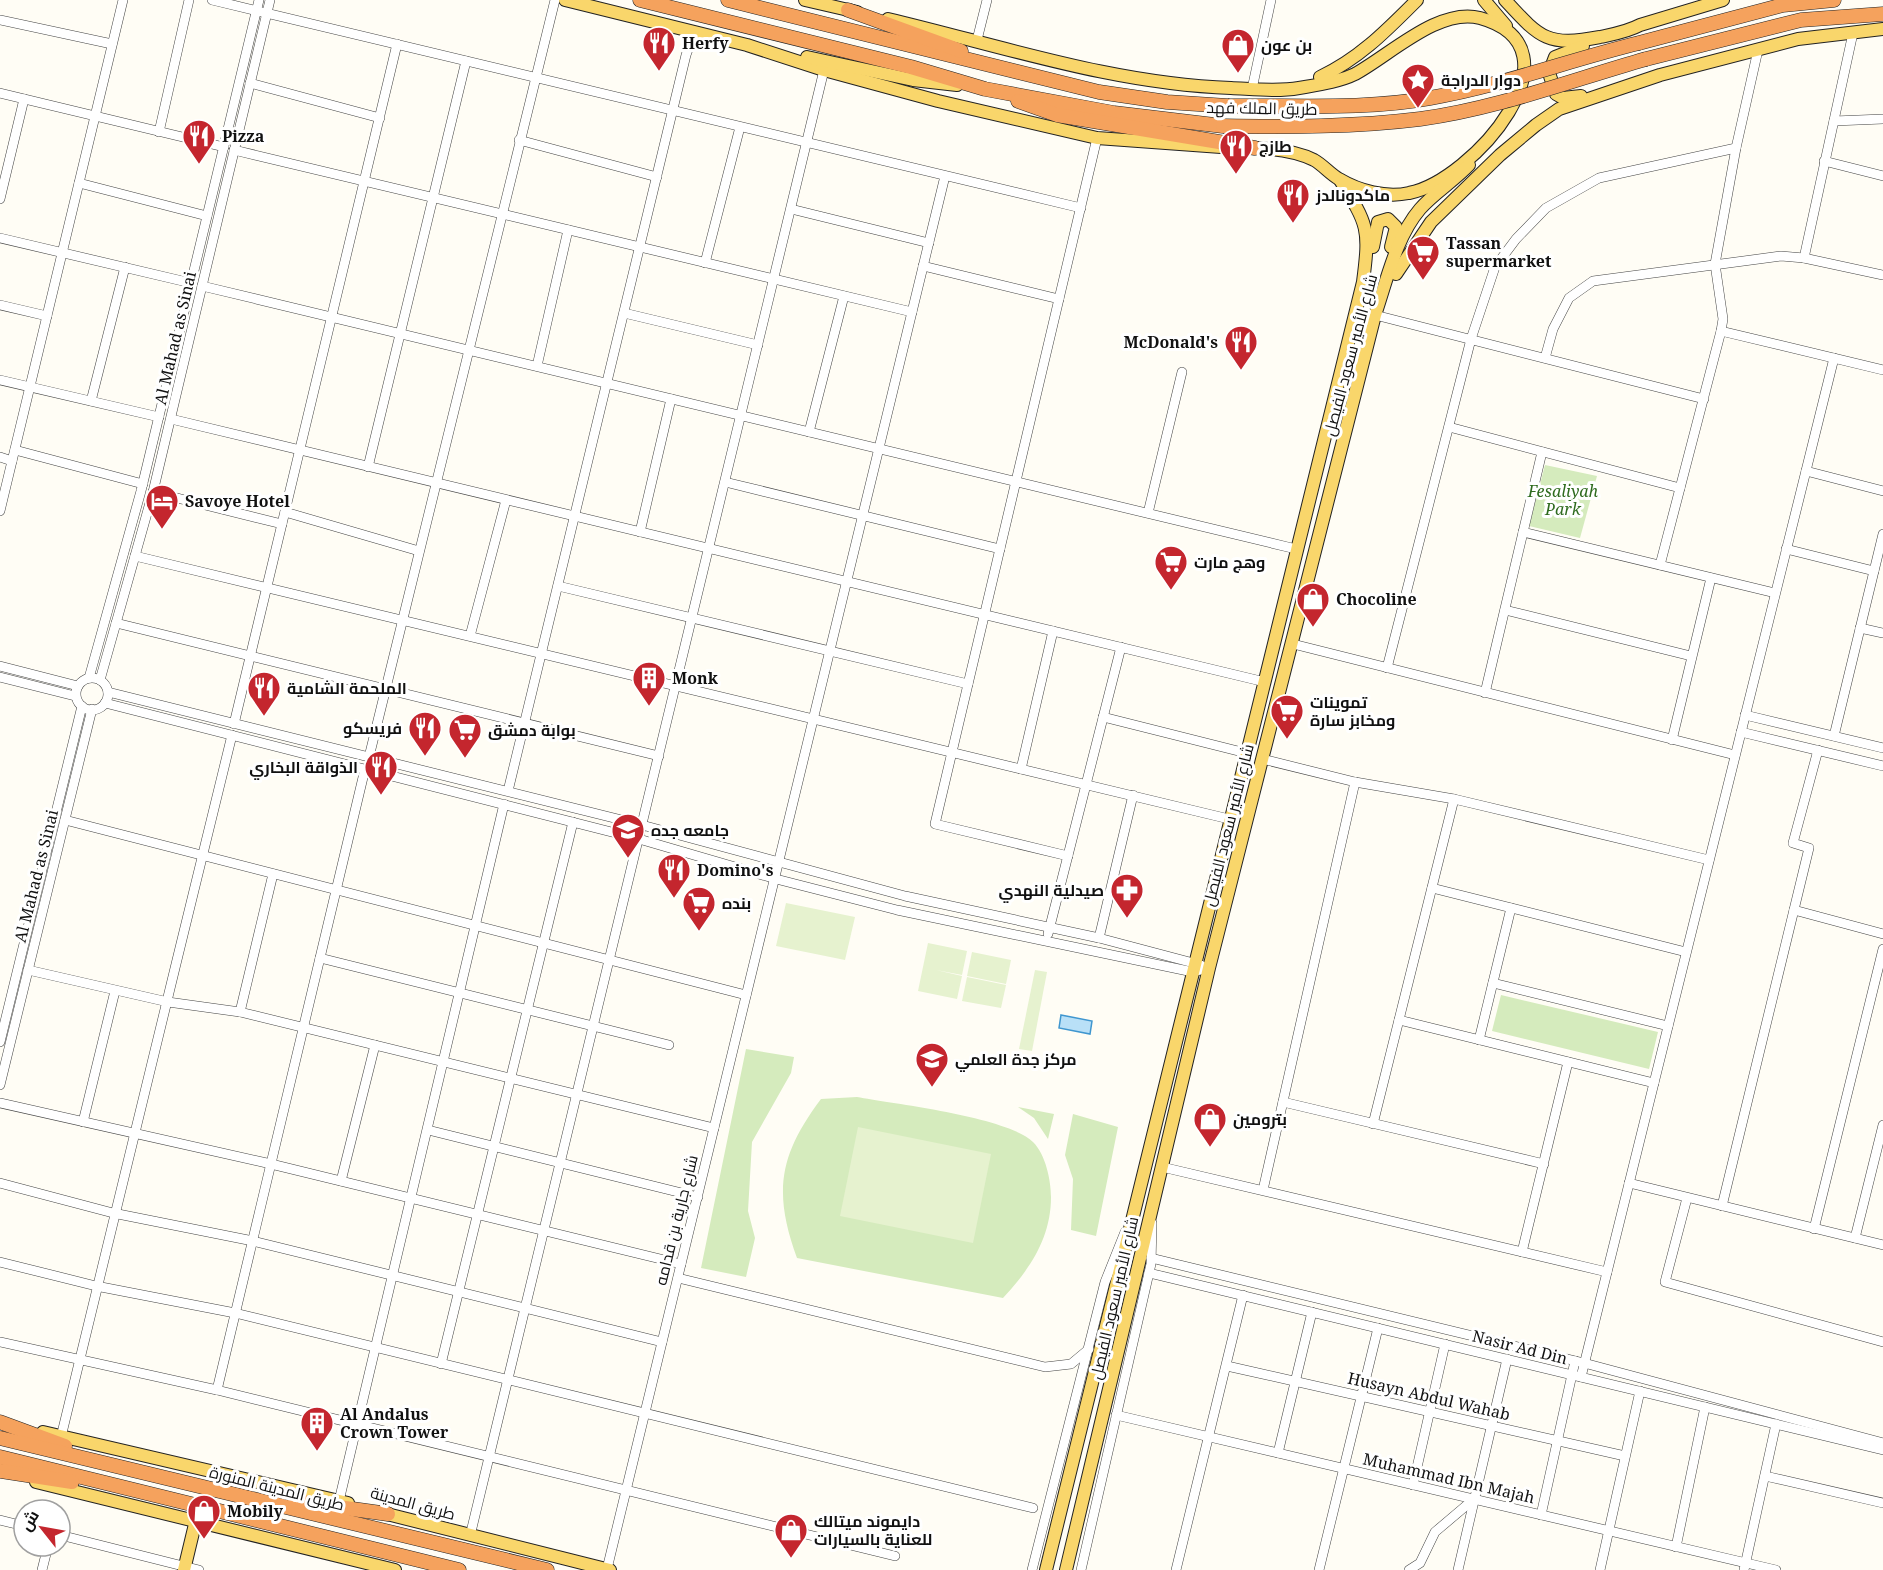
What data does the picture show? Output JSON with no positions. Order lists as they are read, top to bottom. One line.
{"streets":{"highway":["طريق الملك فهد","طريق المدينة المنورة"],"main road":["شارع الأمير سعود الفيصل","طريق المدينة"],"street":["Al Mahad as Sinai","شارع جارية بن قدامه","Nasir Ad Din","Husayn Abdul Wahab","Muhammad Ibn Majah"]},"crossings":[["شارع جارية بن قدامه","طريق المدينة"]],"parks":["Fesaliyah Park"],"places":{"restaurant":["Herfy","Pizza","طازج","ماكدونالدز","McDonald's","الملحمة الشامية","فريسكو","الذواقة البخاري","Domino's"],"shop":["بن عون","Chocoline","بترومين","Mobily","دايموند ميتالك للعناية بالسيارات"],"place":["دوار الدراجة"],"supermarket":["Tassan supermarket","وهج مارت","تموينات ومخابز سارة","بوابة دمشق","بنده"],"hotel":["Savoye Hotel"],"building":["Monk","Al Andalus Crown Tower"],"school or university":["جامعه جده","مركز جدة العلمي"],"pharmacy":["صيدلية النهدي"]},"north":"top left"}
